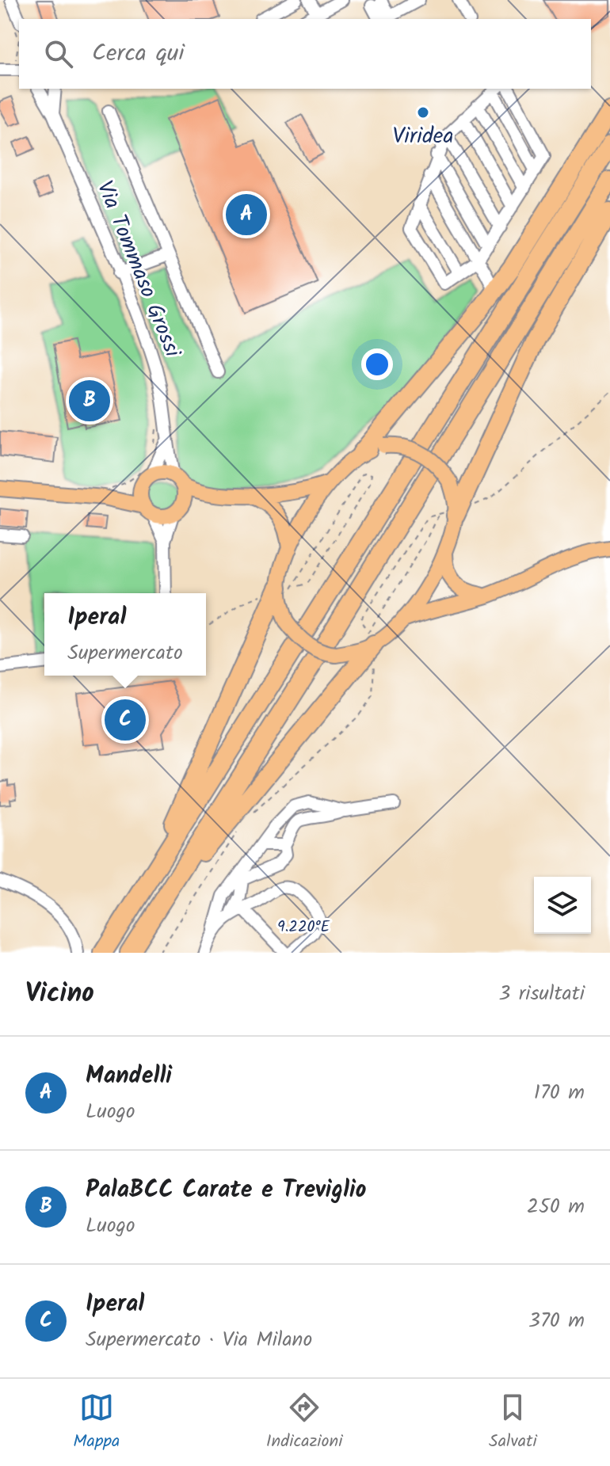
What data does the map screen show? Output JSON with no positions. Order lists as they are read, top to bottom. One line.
{"streets":{"street":["Via Tommaso Grossi"]},"places":["Viridea"],"page":{"search":"Cerca qui","pins":["A","B","C"],"popup":["Iperal","Supermercato"],"heading":["Vicino","3 risultati"],"list":[{"mark":"A","name":"Mandelli","note":"Luogo","value":"170 m"},{"mark":"B","name":"PalaBCC Carate e Treviglio","note":"Luogo","value":"250 m"},{"mark":"C","name":"Iperal","note":"Supermercato · Via Milano","value":"370 m"}],"nav":["Mappa","Indicazioni","Salvati"]},"coordinates":["9.220°E"]}
